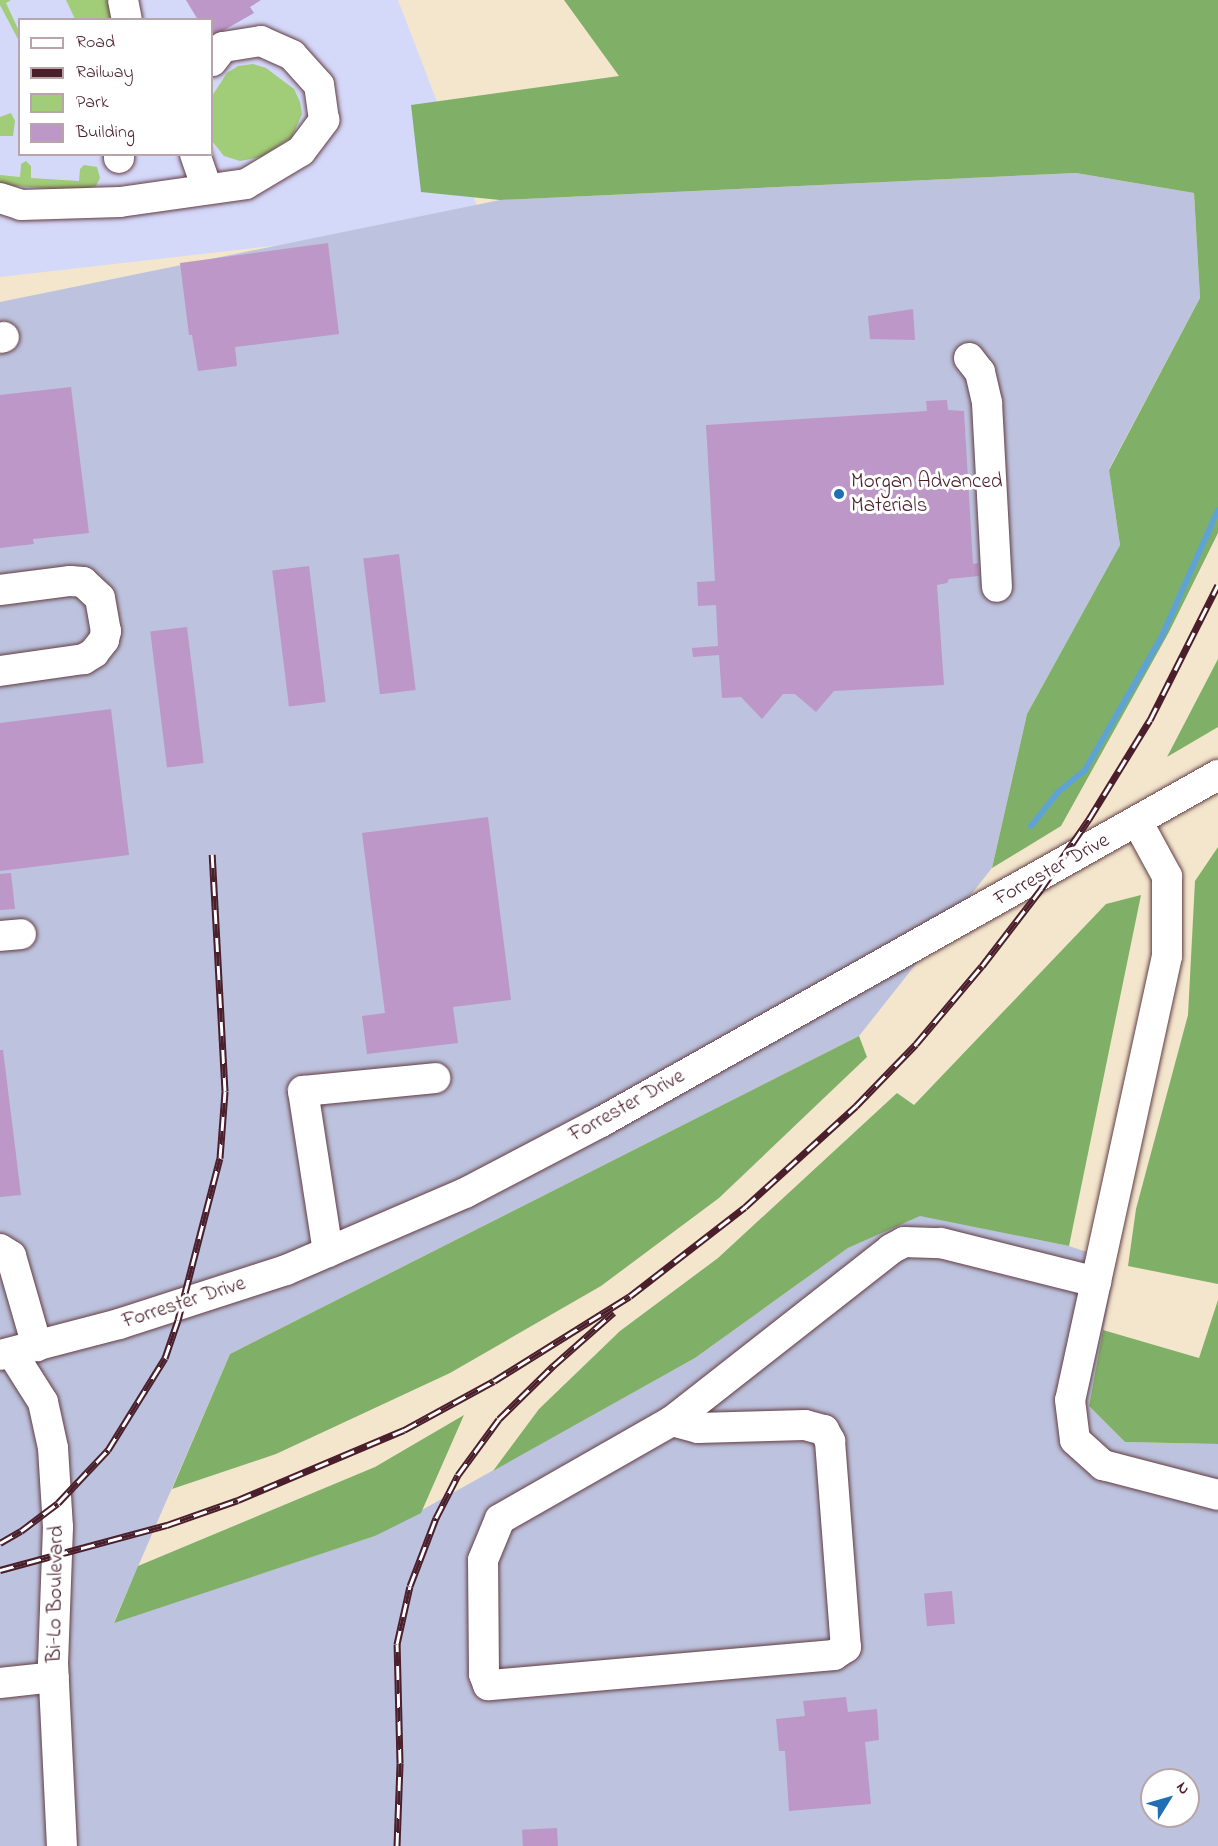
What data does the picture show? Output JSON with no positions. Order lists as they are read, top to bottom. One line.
{"streets":{"street":["Forrester Drive","Bi-Lo Boulevard"]},"crossings":[["Forrester Drive","Bi-Lo Boulevard"]],"places":["Morgan Advanced Materials"],"legend":["Road","Railway","Park","Building"],"north":"top right"}
